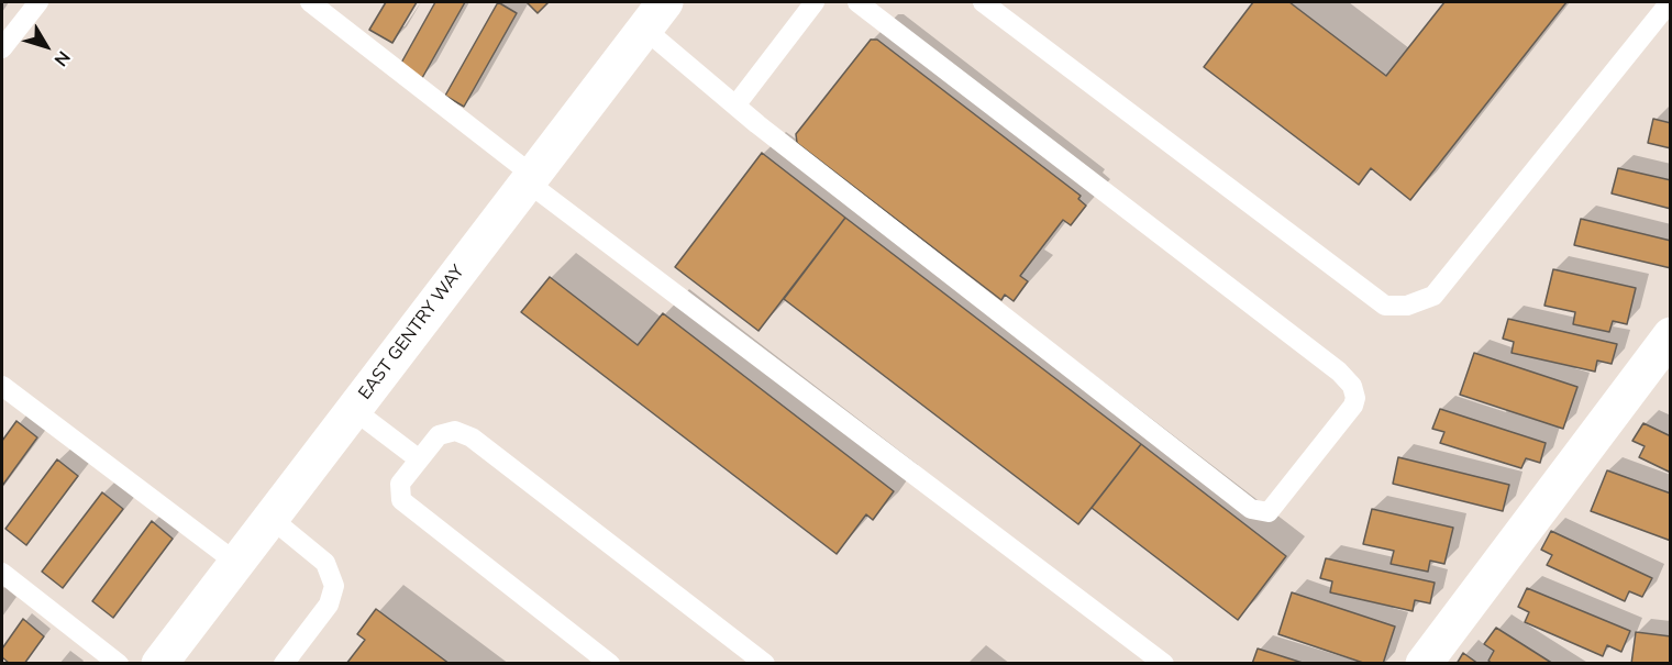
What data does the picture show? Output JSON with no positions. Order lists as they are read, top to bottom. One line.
{"streets":{"street":["EAST GENTRY WAY"]},"north":"bottom right"}
